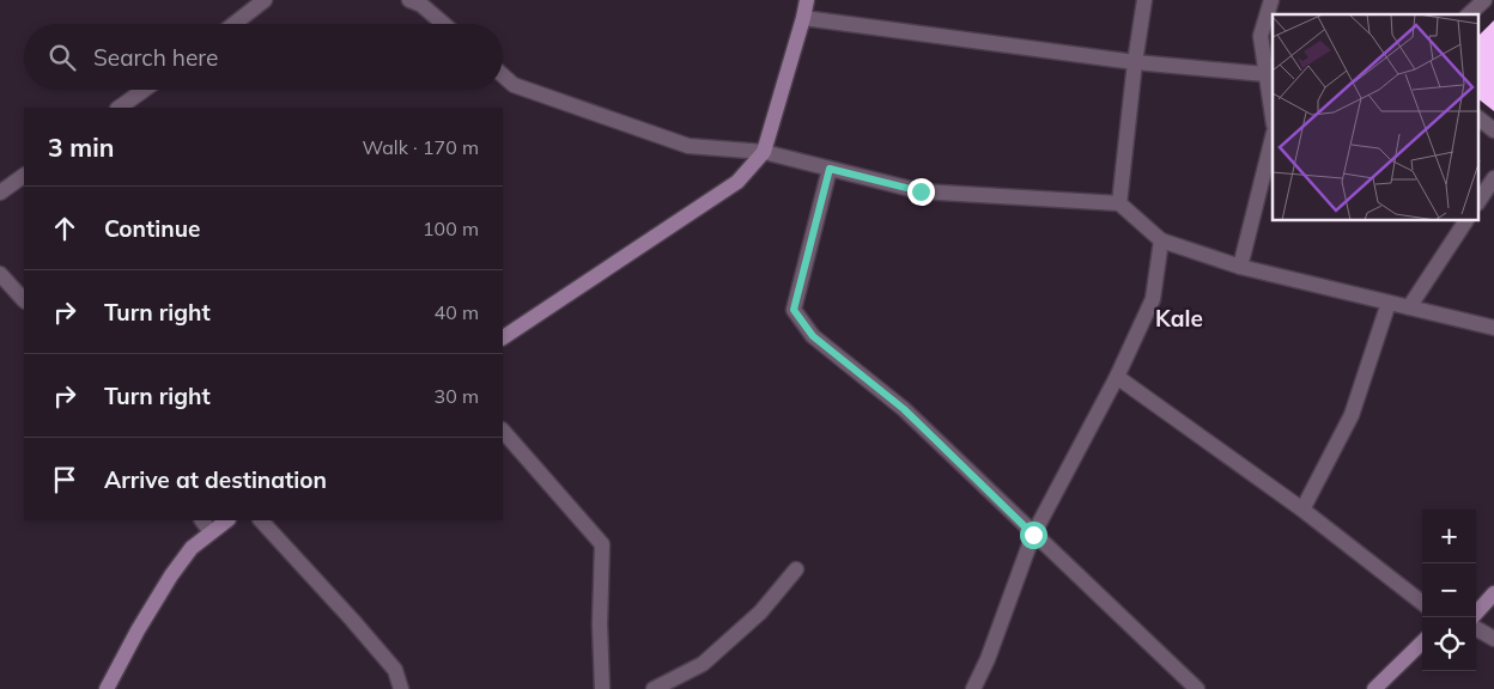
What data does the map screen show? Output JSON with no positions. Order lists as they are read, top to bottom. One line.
{"districts":["Kale"],"page":{"search":"Search here","heading":["3 min","Walk · 170 m"],"list":[["Continue","100 m"],["Turn right","40 m"],["Turn right","30 m"],"Arrive at destination"],"map_buttons":["+","−"]}}
